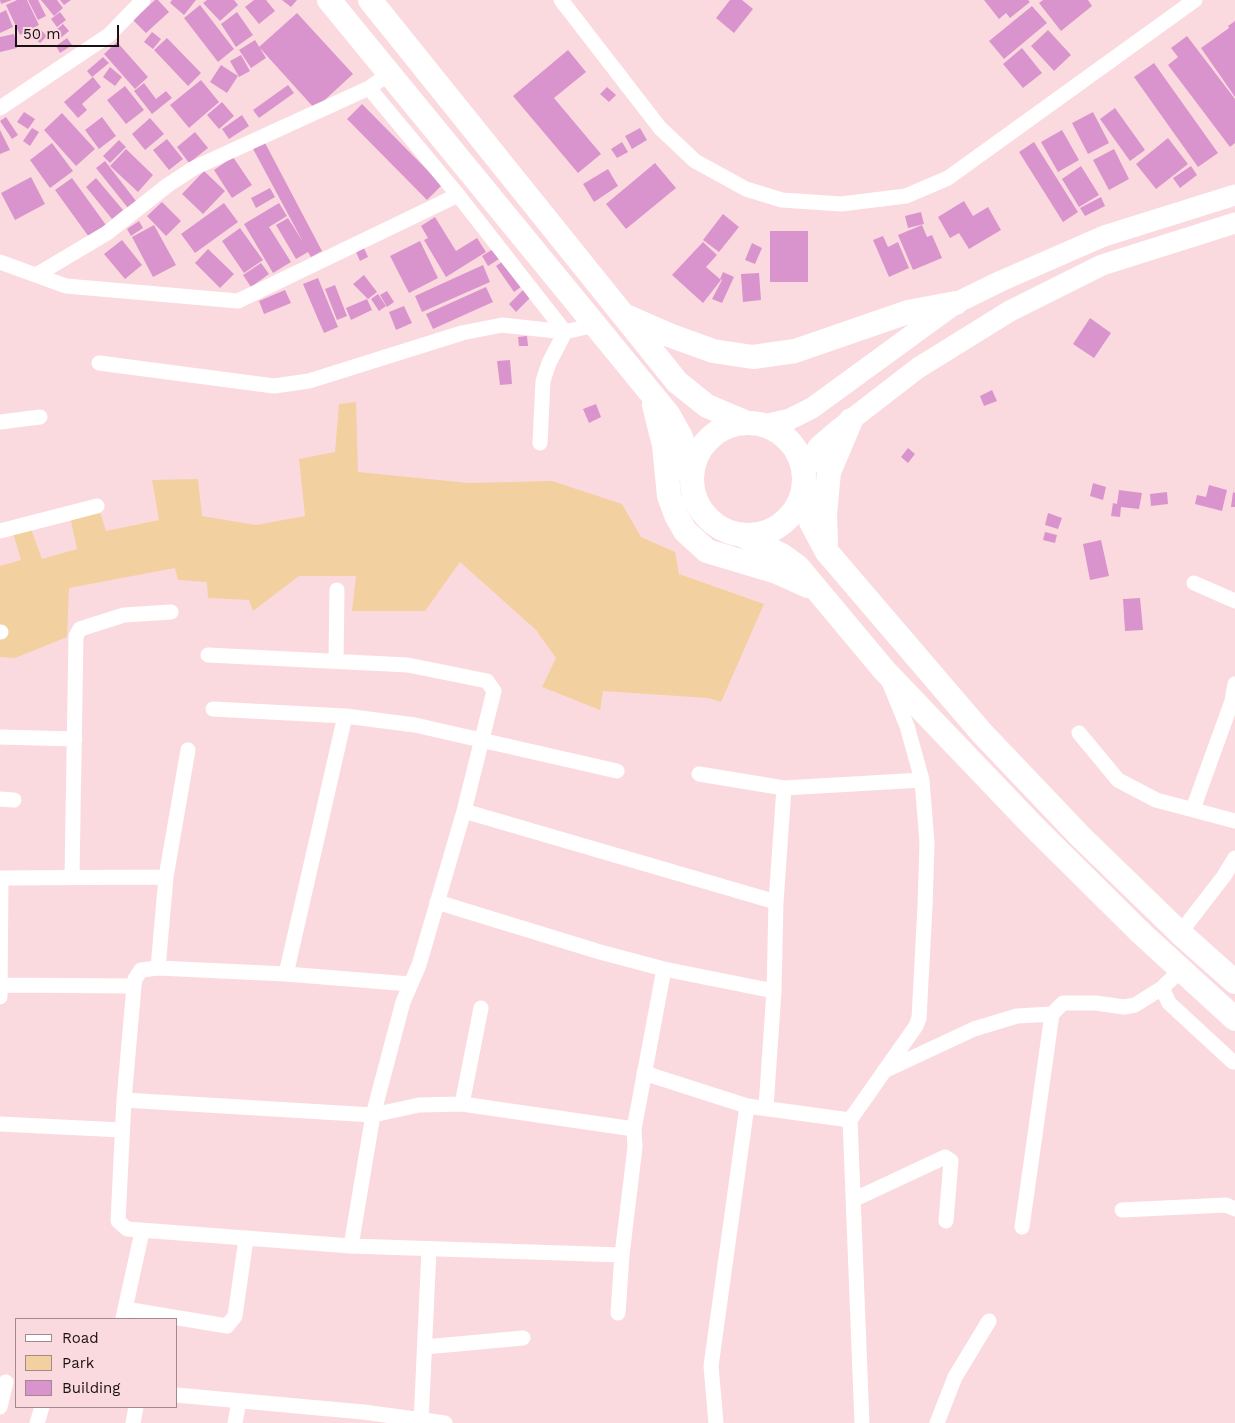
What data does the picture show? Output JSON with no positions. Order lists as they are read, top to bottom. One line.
{"legend":["Road","Park","Building"],"scale_bar":"50 m"}
